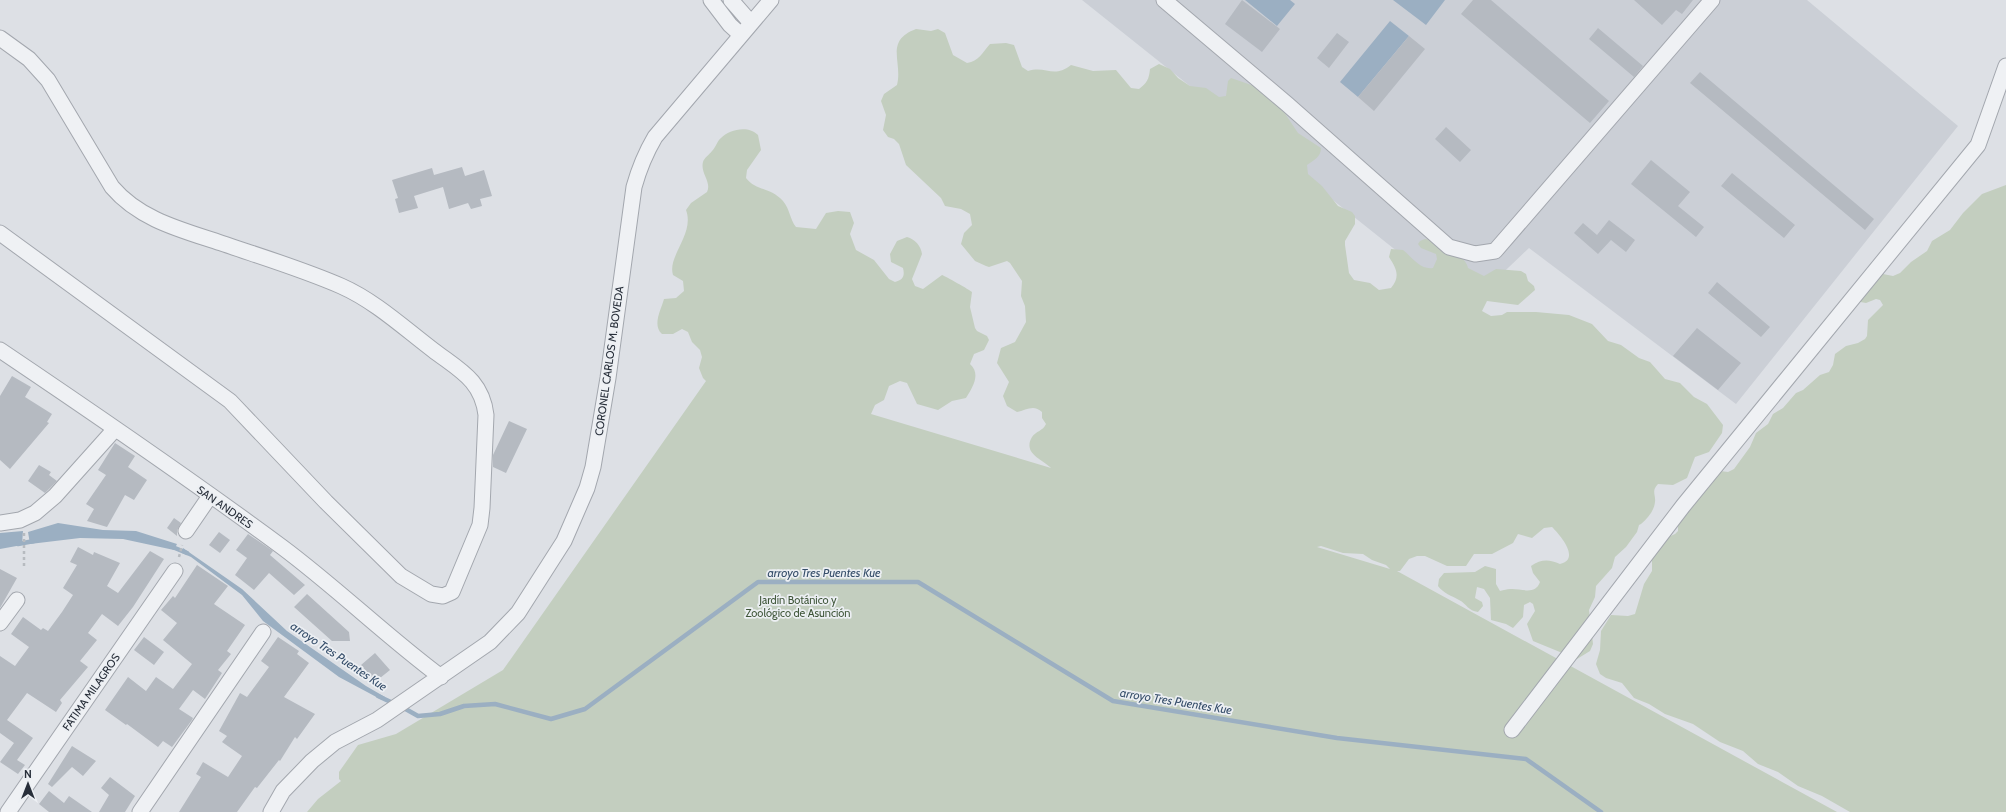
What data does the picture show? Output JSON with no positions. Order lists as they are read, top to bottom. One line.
{"streets":{"street":["CORONEL CARLOS M. BOVEDA","SAN ANDRES","FATIMA MILAGROS"]},"crossings":[["CORONEL CARLOS M. BOVEDA","SAN ANDRES"]],"water":["arroyo Tres Puentes Kue"],"parks":["Jardín Botánico y Zoológico de Asunción"],"north":"top"}
